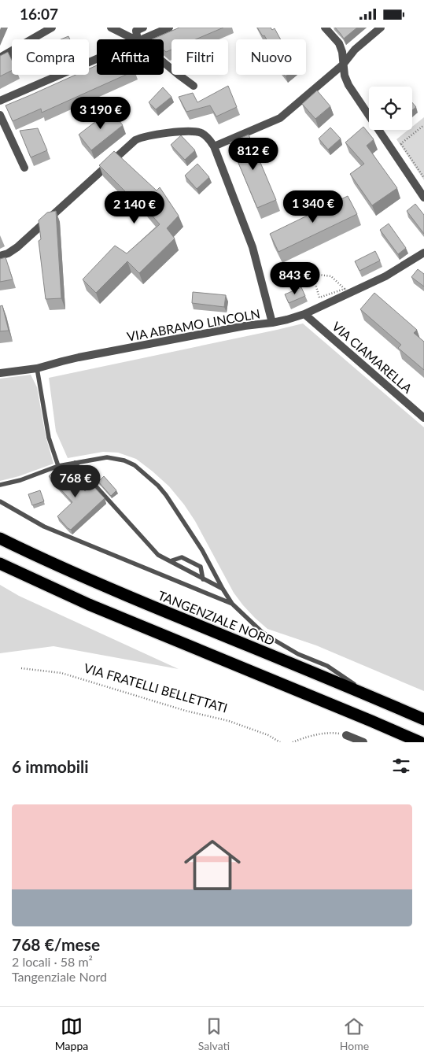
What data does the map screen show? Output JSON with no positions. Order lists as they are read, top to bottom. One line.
{"streets":{"highway":["TANGENZIALE NORD"],"street":["VIA ABRAMO LINCOLN","VIA CIAMARELLA"],"path":["VIA FRATELLI BELLETTATI"]},"crossings":[["VIA ABRAMO LINCOLN","VIA CIAMARELLA"]],"page":{"status":"16:07","chip":["Compra","Affitta","Filtri","Nuovo"],"price":["3 190 €","812 €","1 340 €","2 140 €","843 €","768 €"],"heading":"6 immobili","list":[{"name":"768 €/mese","note":"2 locali · 58 m² · Tangenziale Nord"}],"tabs":["Mappa","Salvati","Home"]}}
